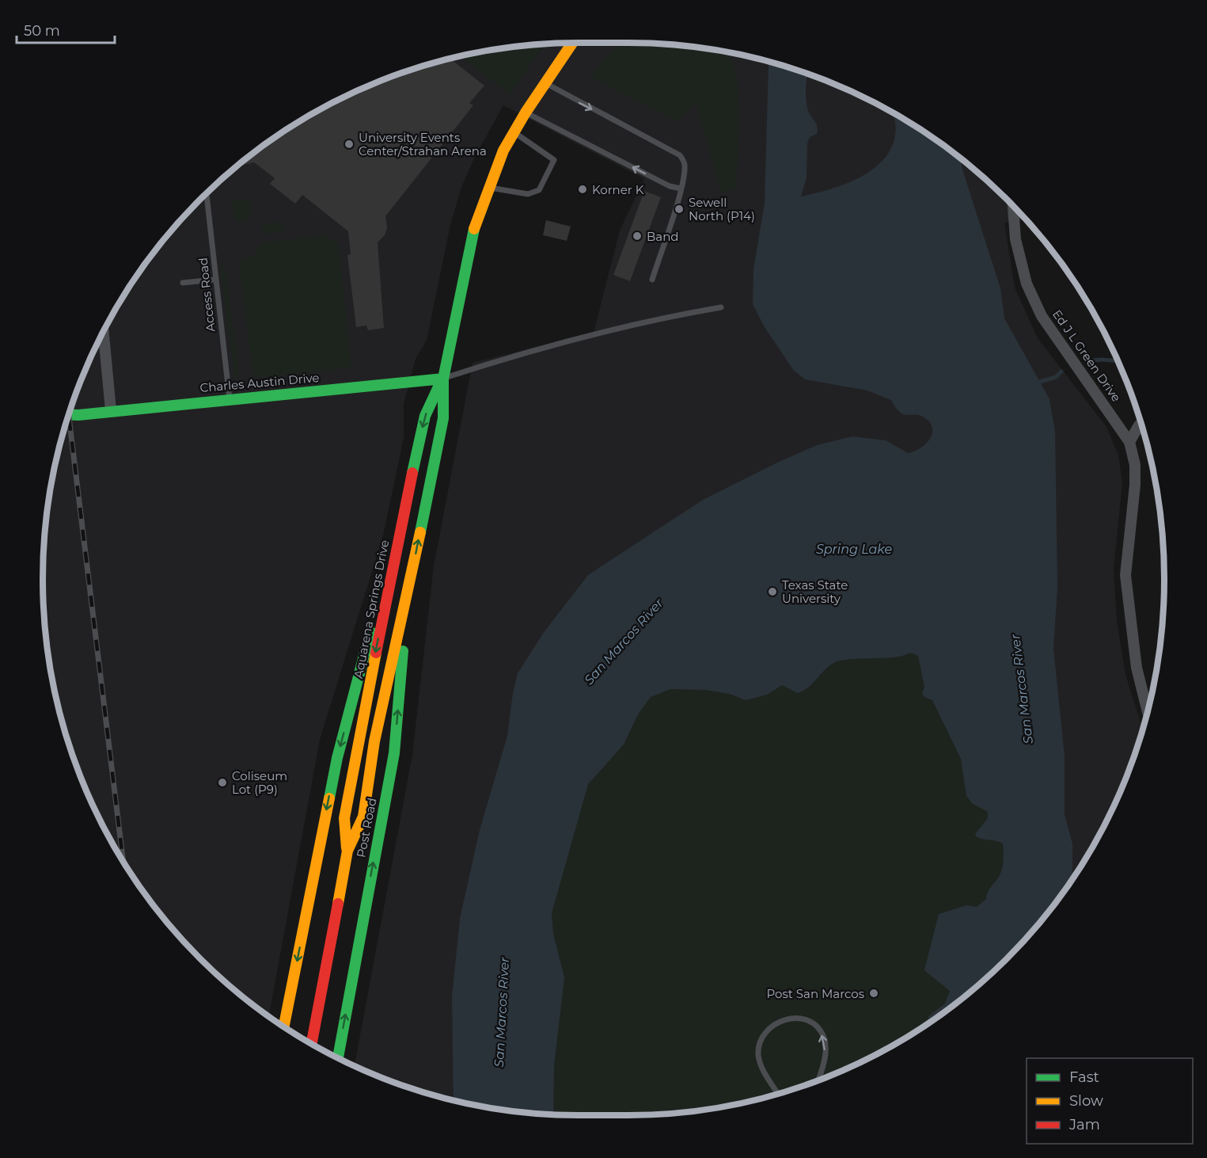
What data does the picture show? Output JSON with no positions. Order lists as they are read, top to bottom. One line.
{"streets":{"main road":["Charles Austin Drive","Aquarena Springs Drive","Post Road"],"street":["Ed J L Green Drive"],"lane":["Access Road"]},"crossings":[["Access Road","Charles Austin Drive"],["Charles Austin Drive","Aquarena Springs Drive"],["Aquarena Springs Drive","Post Road"]],"water":["Spring Lake","San Marcos River"],"places":["University Events Center/Strahan Arena","Korner K","Sewell North (P14)","Band","Texas State University","Coliseum Lot (P9)","Post San Marcos"],"legend":["Fast","Slow","Jam"],"scale_bar":"50 m"}
